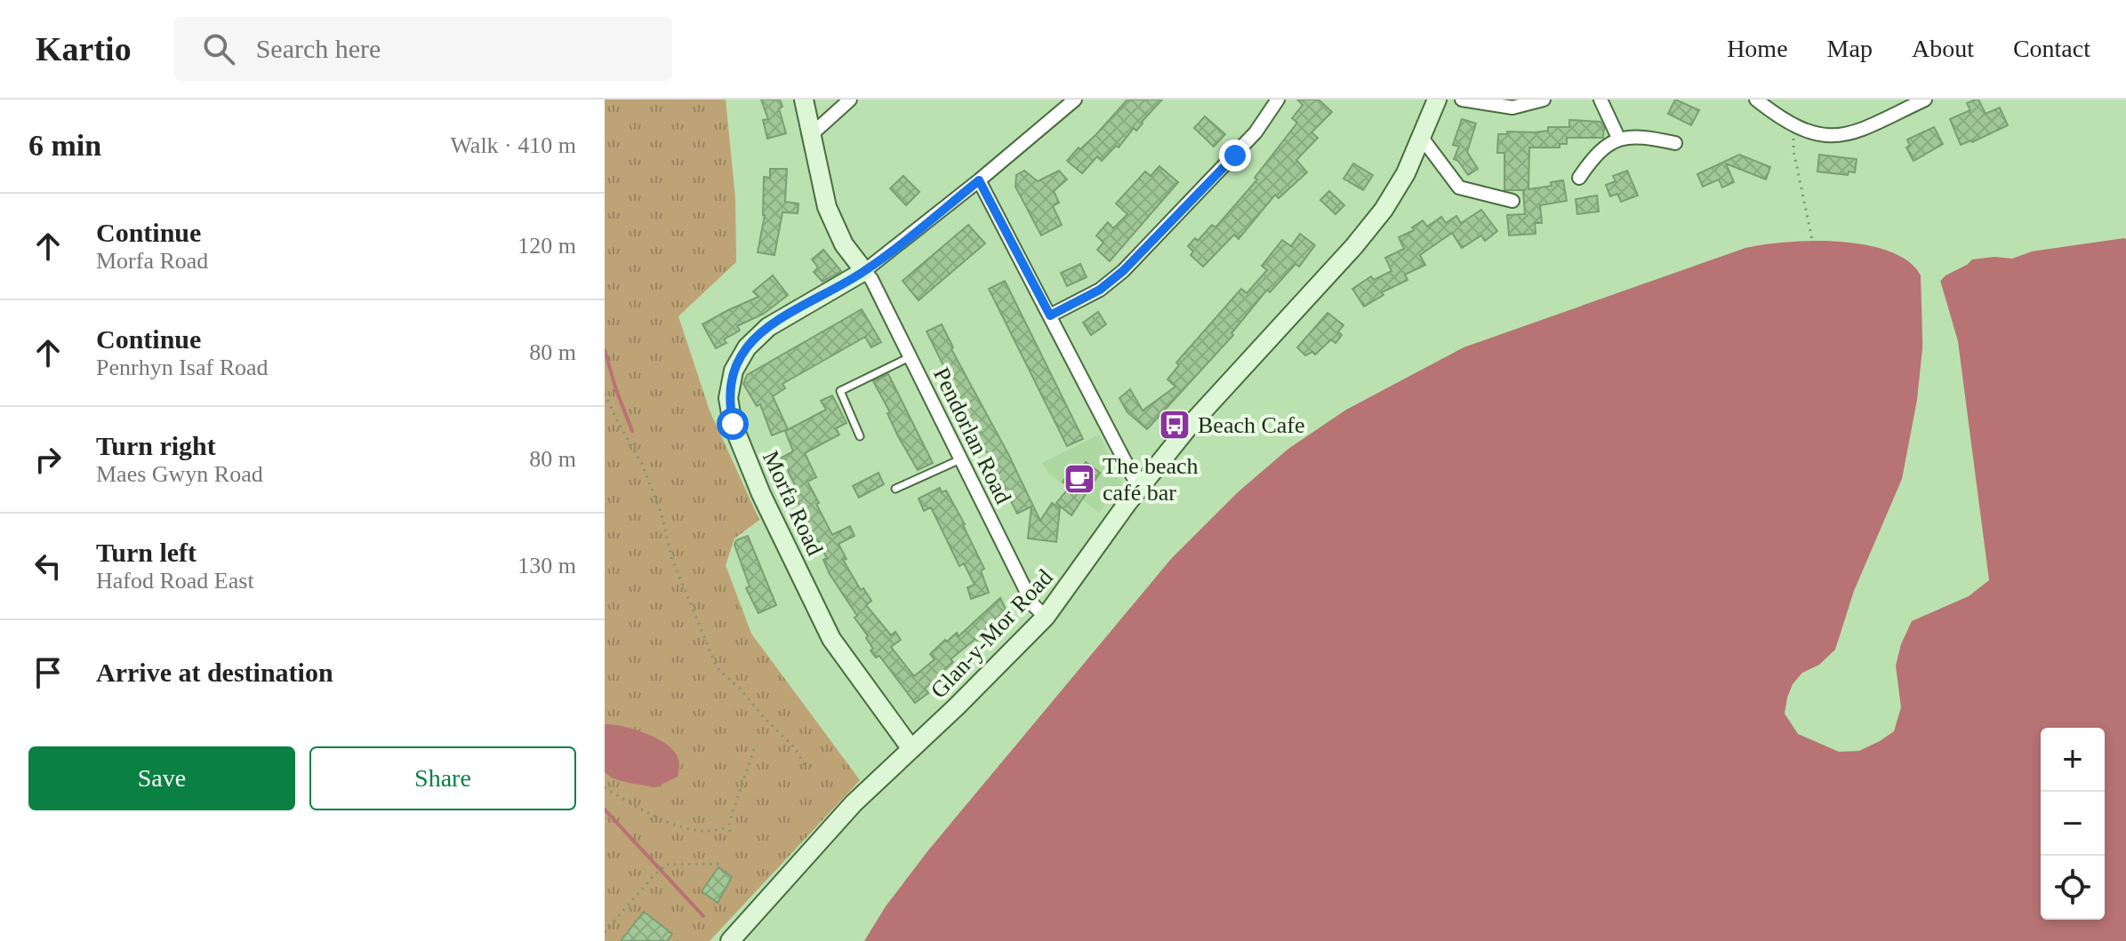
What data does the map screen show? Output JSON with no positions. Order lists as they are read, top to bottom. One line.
{"streets":{"street":["Pendorlan Road","Morfa Road","Glan-y-Mor Road"]},"crossings":[["Pendorlan Road","Morfa Road"],["Pendorlan Road","Glan-y-Mor Road"],["Morfa Road","Glan-y-Mor Road"]],"places":{"bus stop":["Beach Cafe"],"cafe":["The beach café bar"]},"page":{"header":"Kartio","search":"Search here","nav":["Home","Map","About","Contact"],"heading":["6 min","Walk · 410 m"],"list":[["Continue","Morfa Road","120 m"],["Continue","Penrhyn Isaf Road","80 m"],["Turn right","Maes Gwyn Road","80 m"],["Turn left","Hafod Road East","130 m"],"Arrive at destination"],"buttons":["Save","Share"],"map_buttons":["+","−"]}}
